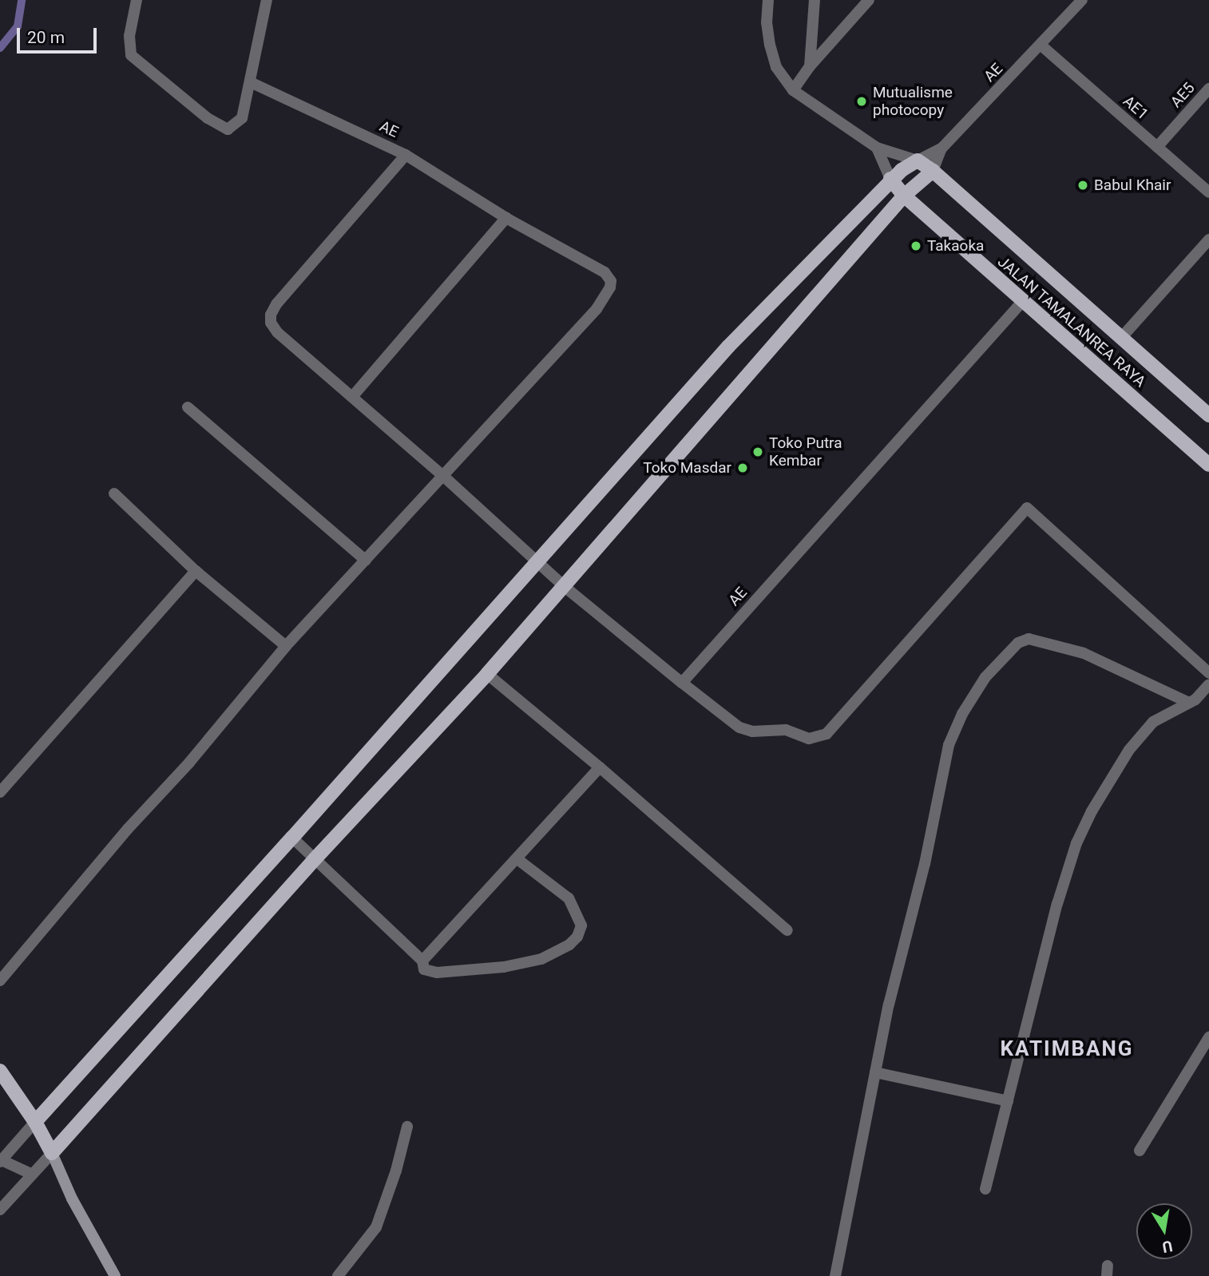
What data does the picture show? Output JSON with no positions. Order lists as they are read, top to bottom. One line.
{"streets":{"main road":["JALAN TAMALANREA RAYA"],"street":["AE","AE5","AE1"]},"crossings":[["AE","AE1"],["AE","JALAN TAMALANREA RAYA"],["AE5","AE1"]],"districts":["KATIMBANG"],"places":["Mutualisme photocopy","Babul Khair","Takaoka","Toko Putra Kembar","Toko Masdar"],"scale_bar":"20 m","north":"bottom"}
